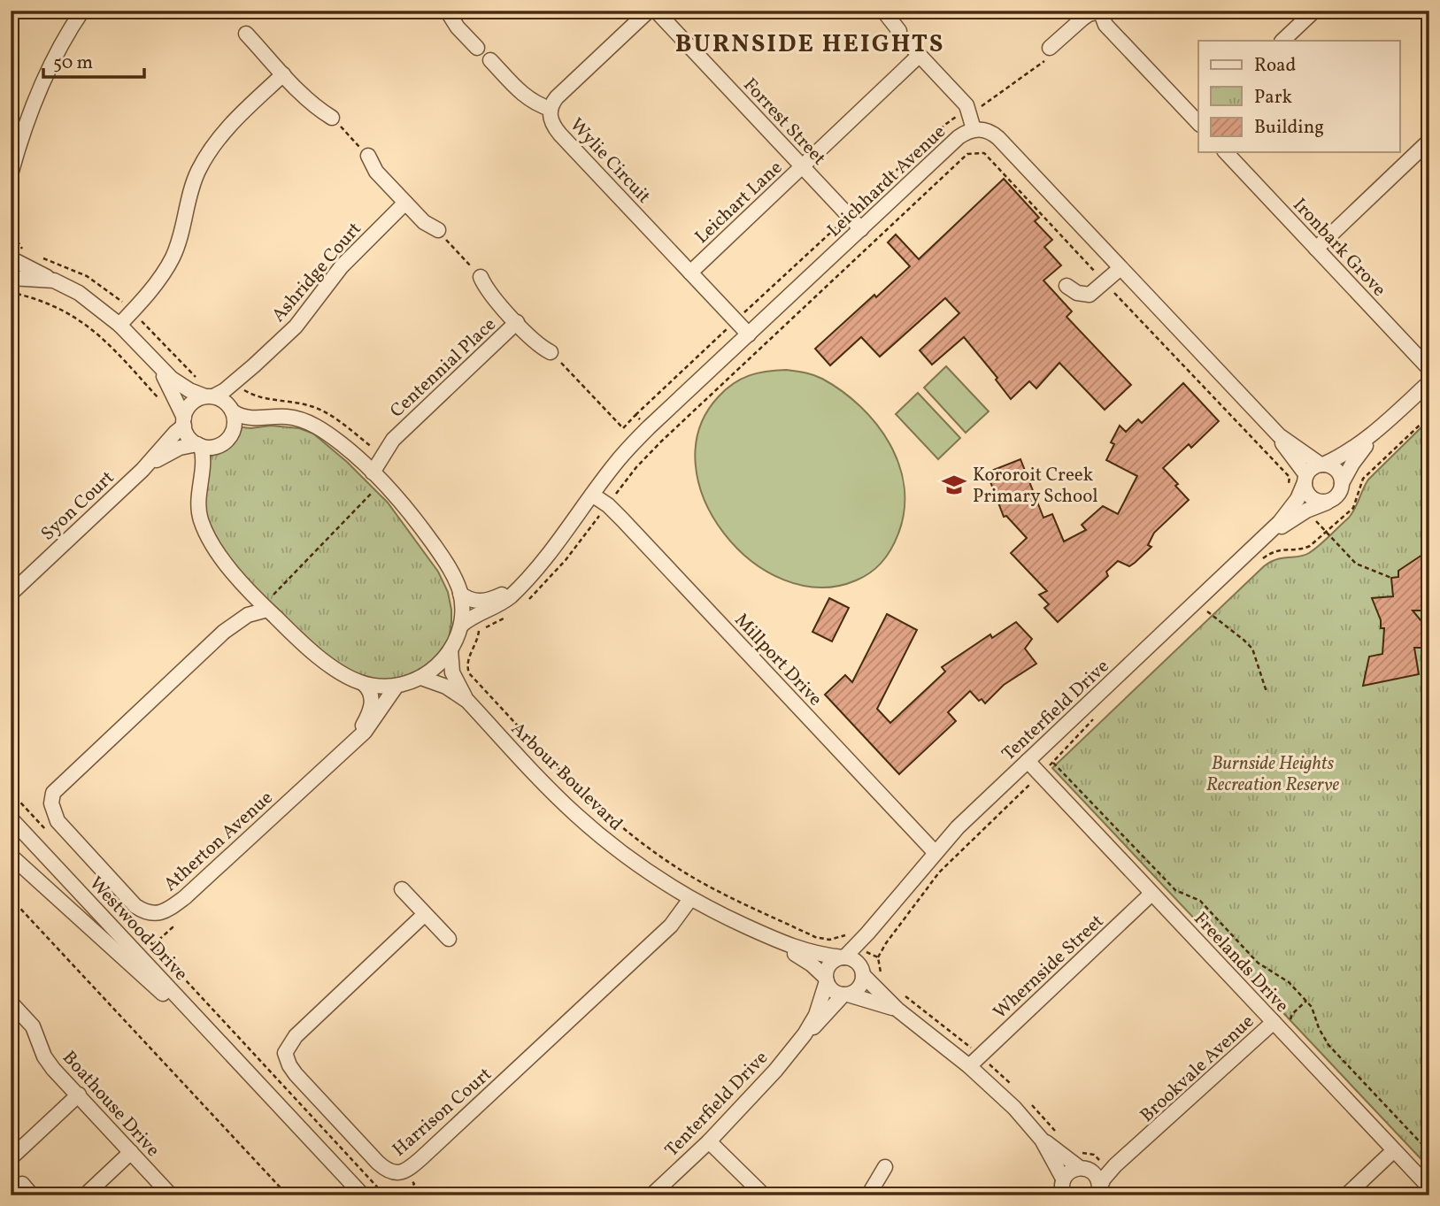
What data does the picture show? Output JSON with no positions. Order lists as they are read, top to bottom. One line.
{"streets":{"street":["Forrest Street","Wylie Circuit","Leichhardt Avenue","Leichart Lane","Ironbark Grove","Ashridge Court","Centennial Place","Syon Court","Millport Drive","Tenterfield Drive","Arbour Boulevard","Atherton Avenue","Westwood Drive","Freelands Drive","Whernside Street","Brookvale Avenue","Boathouse Drive","Harrison Court"]},"crossings":[["Forrest Street","Leichhardt Avenue"],["Forrest Street","Leichart Lane"],["Wylie Circuit","Leichhardt Avenue"],["Wylie Circuit","Leichart Lane"],["Leichhardt Avenue","Leichart Lane"],["Leichhardt Avenue","Millport Drive"],["Leichhardt Avenue","Tenterfield Drive"],["Millport Drive","Tenterfield Drive"],["Tenterfield Drive","Freelands Drive"],["Arbour Boulevard","Harrison Court"],["Freelands Drive","Whernside Street"],["Freelands Drive","Brookvale Avenue"]],"districts":["BURNSIDE HEIGHTS"],"parks":["Burnside Heights Recreation Reserve"],"places":{"school or university":["Kororoit Creek Primary School"]},"legend":["Road","Park","Building"],"scale_bar":"50 m"}
